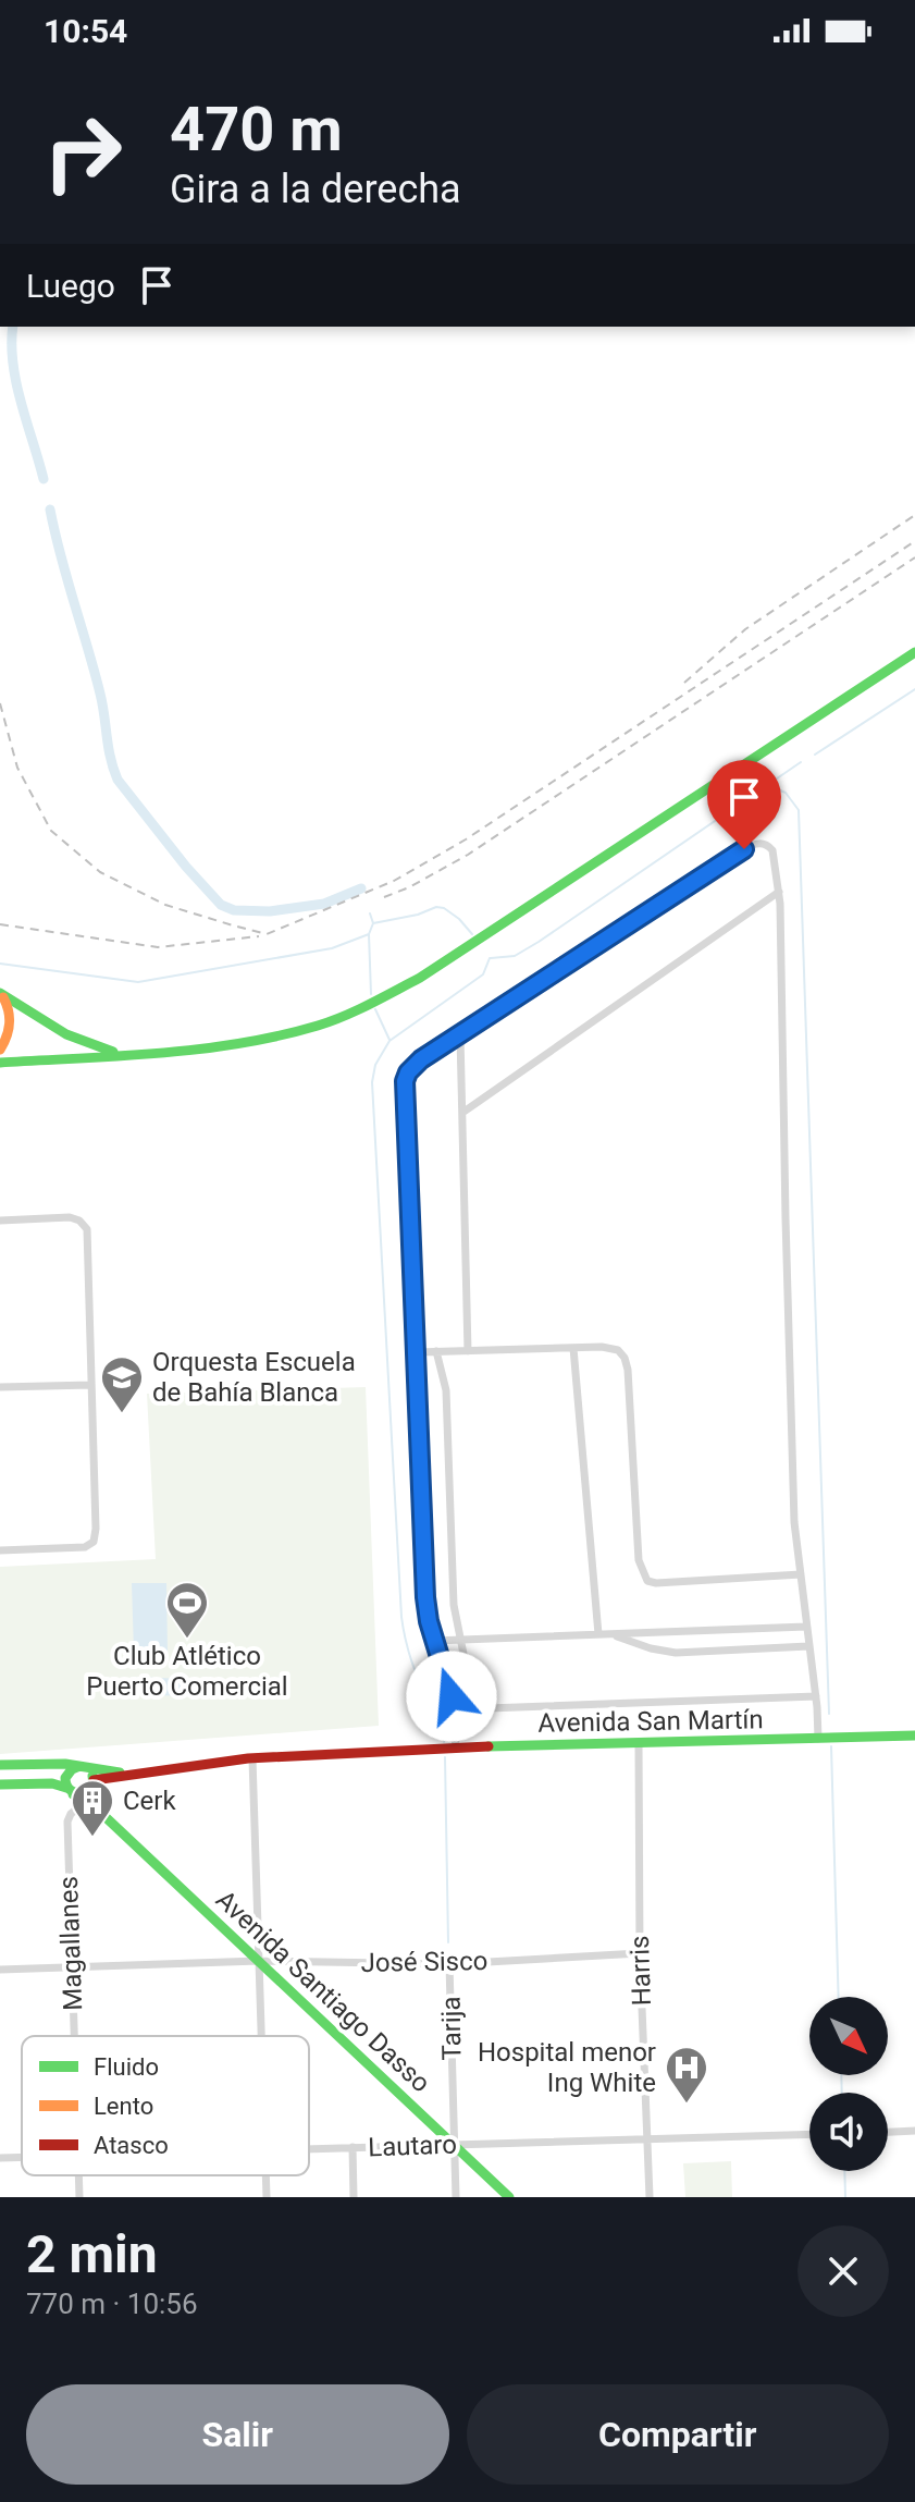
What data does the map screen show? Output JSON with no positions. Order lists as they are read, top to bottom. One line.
{"streets":{"main road":["Avenida San Martín","Avenida Santiago Dasso"],"street":["Magallanes","José Sisco","Harris","Tarija","Lautaro"]},"crossings":[["Avenida San Martín","Harris"],["Avenida San Martín","Avenida Santiago Dasso"],["Magallanes","José Sisco"],["Magallanes","Avenida Santiago Dasso"],["José Sisco","Harris"],["José Sisco","Avenida Santiago Dasso"],["José Sisco","Tarija"],["Harris","Lautaro"],["Avenida Santiago Dasso","Tarija"],["Avenida Santiago Dasso","Lautaro"],["Tarija","Lautaro"]],"places":{"school or university":["Orquesta Escuela de Bahía Blanca"],"sports":["Club Atlético Puerto Comercial"],"building":["Cerk"],"hospital":["Hospital menor Ing White"]},"legend":["Fluido","Lento","Atasco"],"north":"bottom right","page":{"status":"10:54","turn":["470 m","Gira a la derecha"],"then":"Luego","heading":["2 min","770 m · 10:56"],"buttons":["Salir","Compartir"]}}
